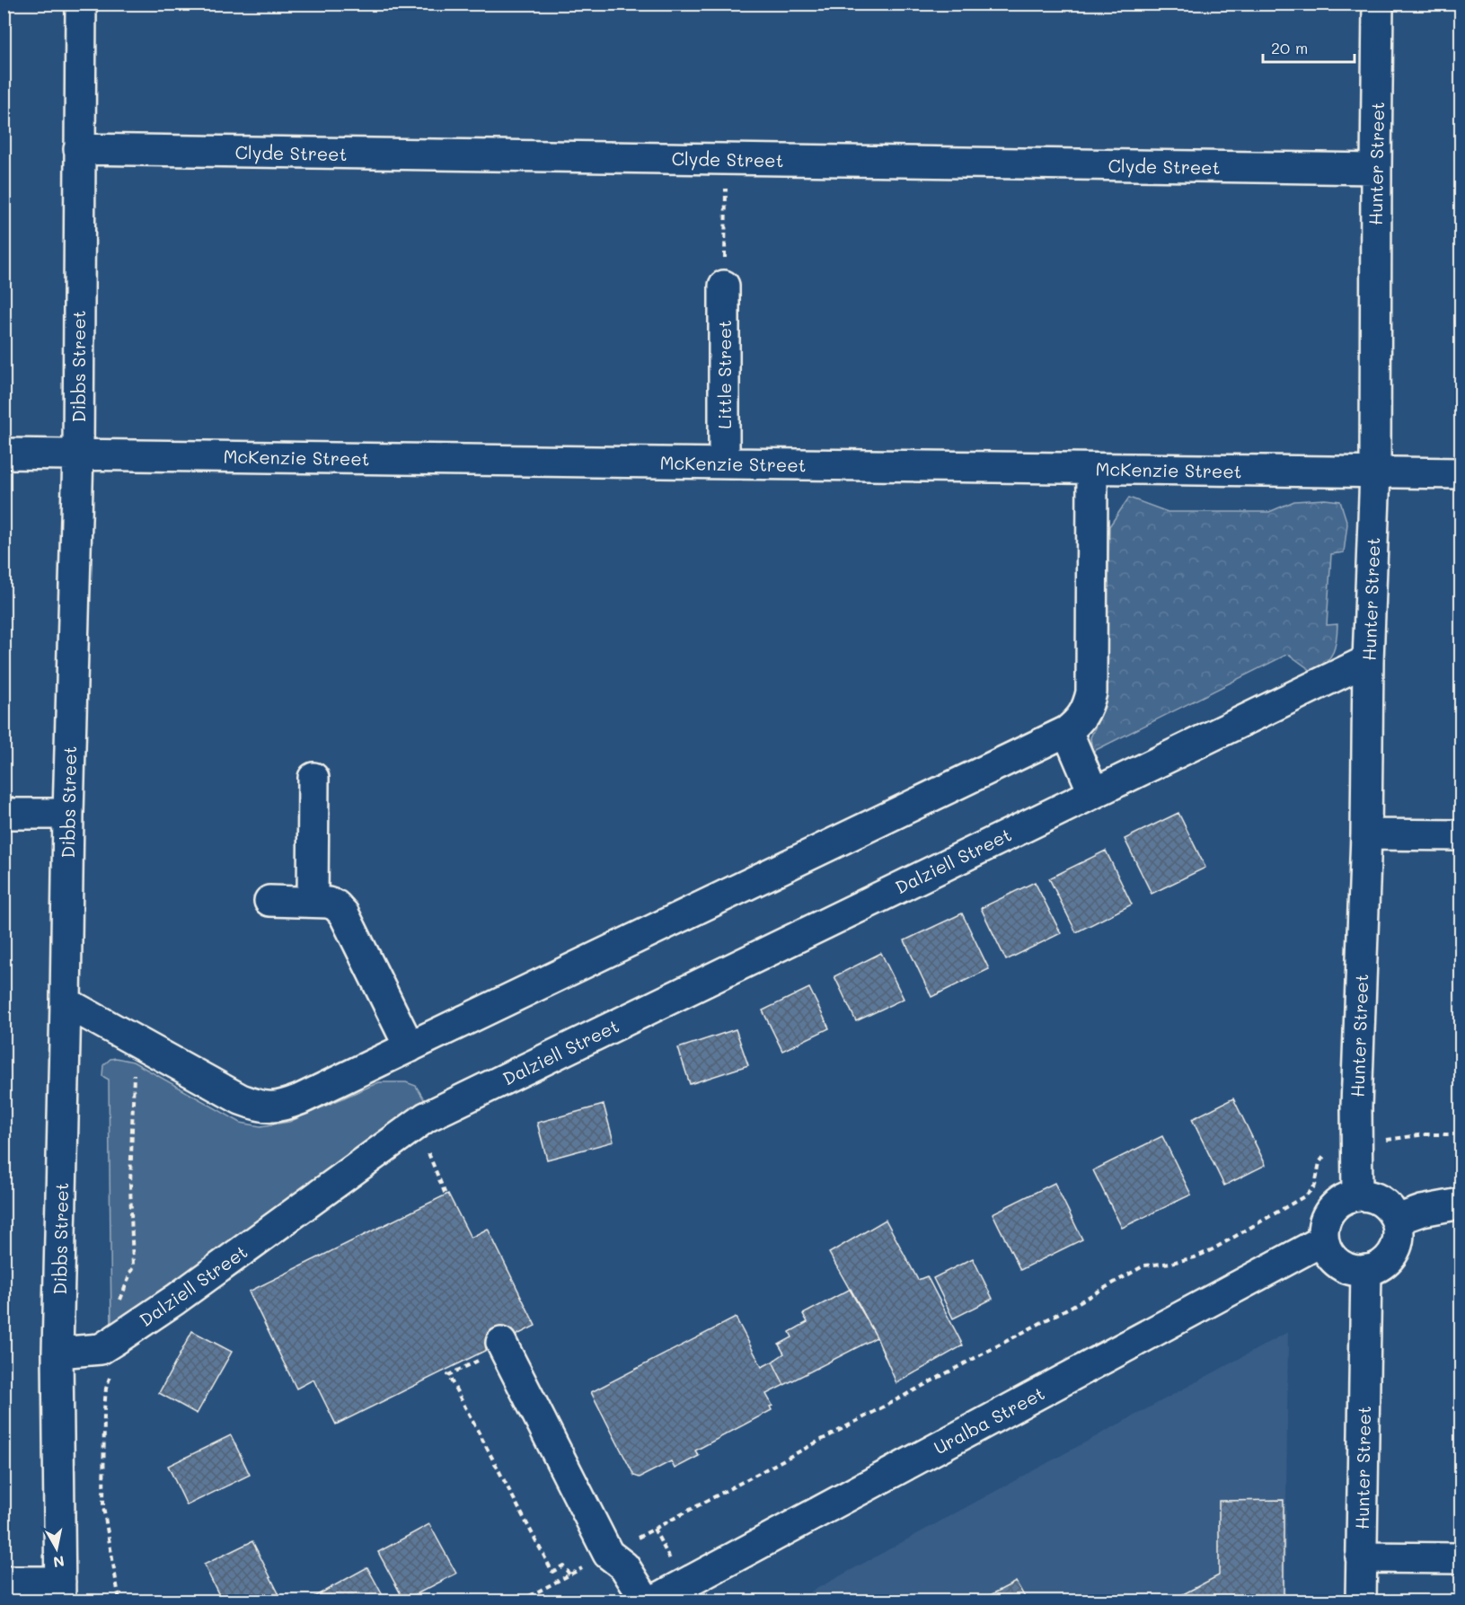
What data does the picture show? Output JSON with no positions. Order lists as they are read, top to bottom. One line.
{"streets":{"street":["Clyde Street","Hunter Street","Dibbs Street","Little Street","McKenzie Street","Dalziell Street","Uralba Street"]},"crossings":[["Clyde Street","Hunter Street"],["Clyde Street","Dibbs Street"],["Hunter Street","McKenzie Street"],["Hunter Street","Dalziell Street"],["Hunter Street","Uralba Street"],["Dibbs Street","McKenzie Street"],["Dibbs Street","Dalziell Street"],["Little Street","McKenzie Street"]],"scale_bar":"20 m","north":"bottom"}
